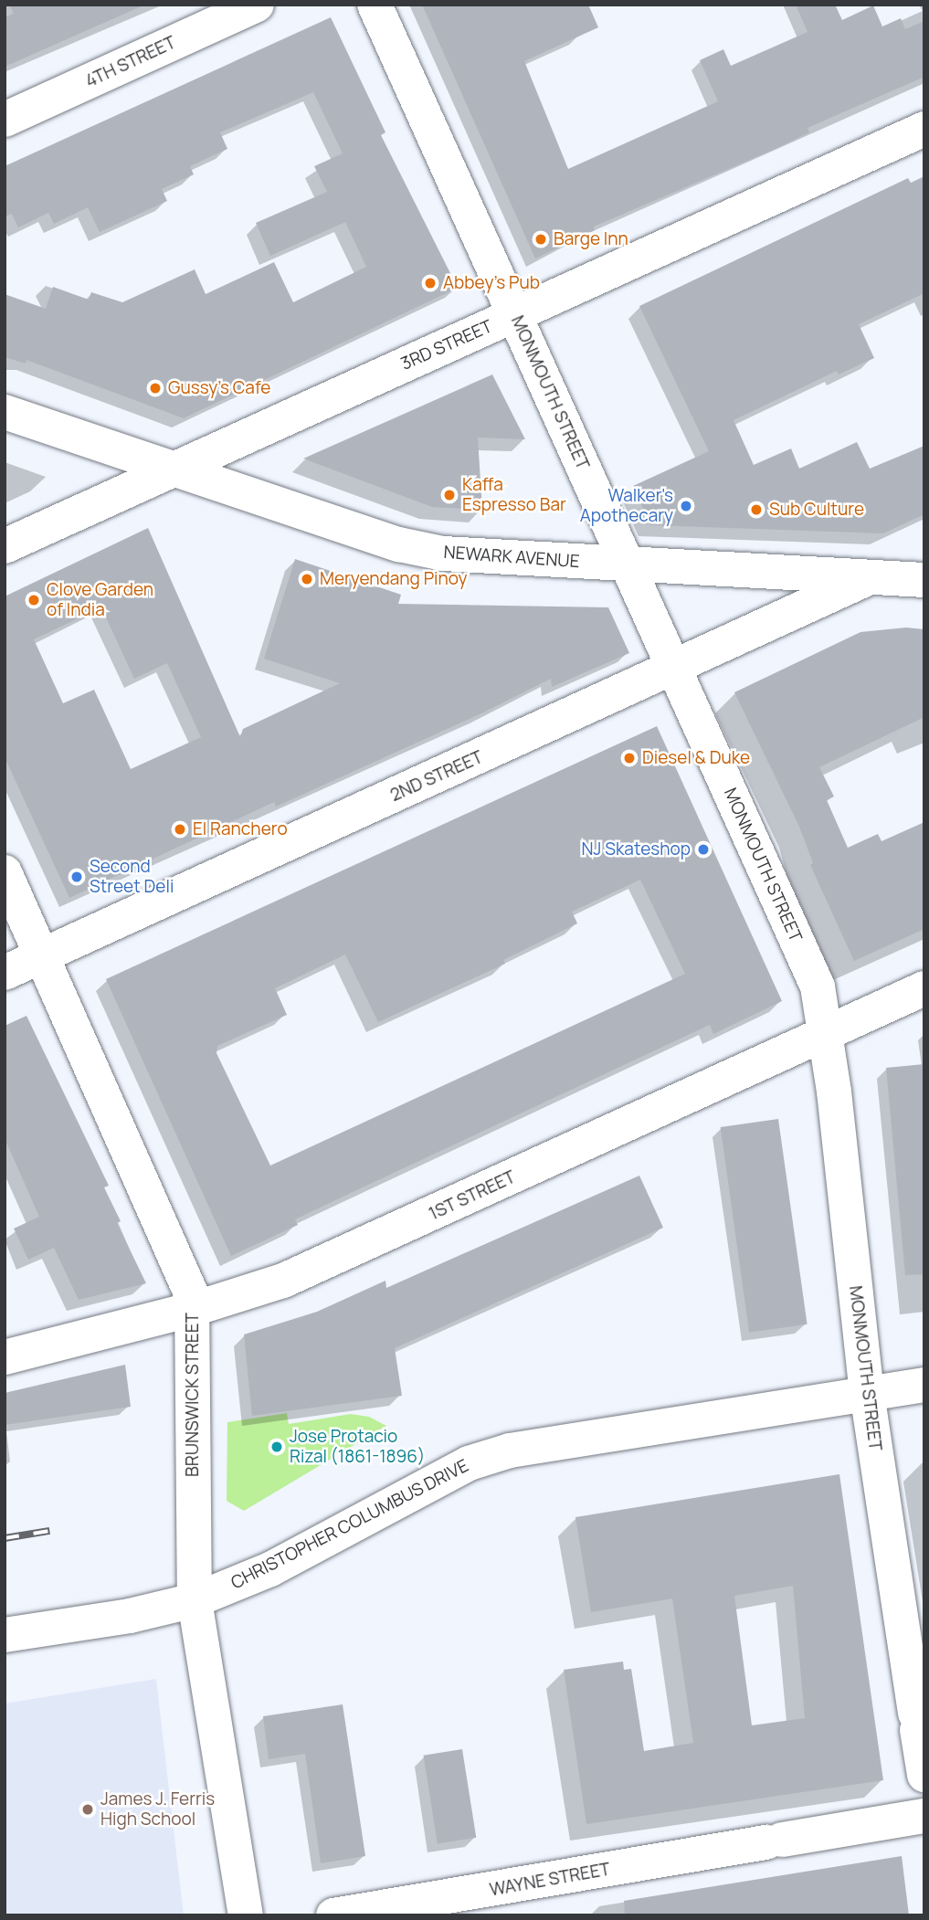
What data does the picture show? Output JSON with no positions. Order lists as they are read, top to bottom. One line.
{"streets":{"street":["4TH STREET","3RD STREET","MONMOUTH STREET","NEWARK AVENUE","2ND STREET","1ST STREET","BRUNSWICK STREET","CHRISTOPHER COLUMBUS DRIVE","WAYNE STREET"]},"crossings":[["3RD STREET","MONMOUTH STREET"],["3RD STREET","NEWARK AVENUE"],["MONMOUTH STREET","NEWARK AVENUE"],["MONMOUTH STREET","2ND STREET"],["MONMOUTH STREET","1ST STREET"],["MONMOUTH STREET","CHRISTOPHER COLUMBUS DRIVE"],["NEWARK AVENUE","2ND STREET"],["2ND STREET","BRUNSWICK STREET"],["1ST STREET","BRUNSWICK STREET"],["BRUNSWICK STREET","CHRISTOPHER COLUMBUS DRIVE"]],"places":["Barge Inn","Abbey's Pub","Gussy's Cafe","Kaffa Espresso Bar","Walker's Apothecary","Sub Culture","Meryendang Pinoy","Clove Garden of India","Diesel & Duke","El Ranchero","NJ Skateshop","Second Street Deli","Jose Protacio Rizal (1861-1896)","James J. Ferris High School"]}
